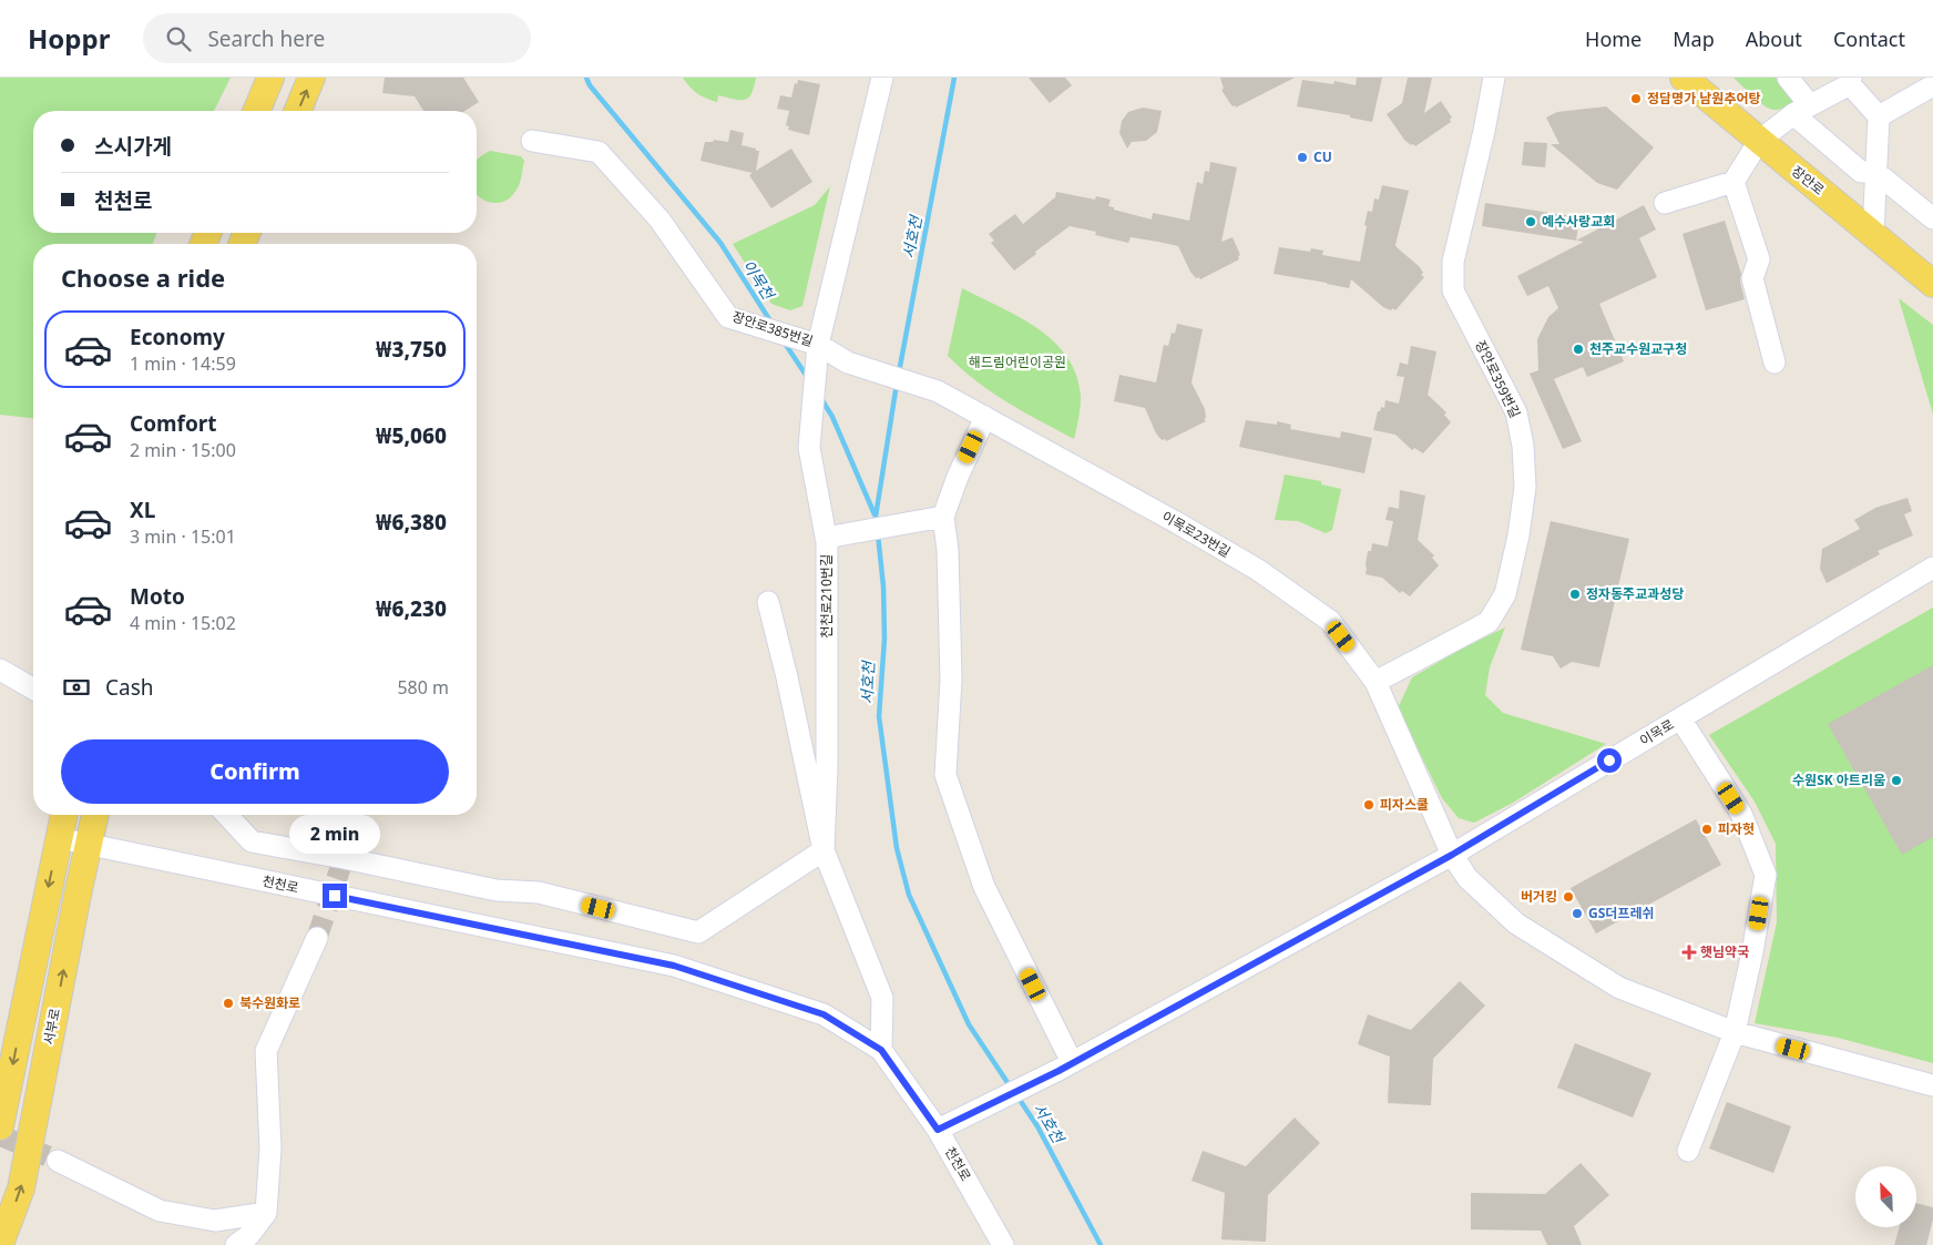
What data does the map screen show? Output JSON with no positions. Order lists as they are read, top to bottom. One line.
{"streets":{"main road":["장안로","서부로"],"street":["장안로385번길","장안로359번길","이목로23번길","천천로210번길","이목로","천천로"]},"crossings":[["장안로385번길","이목로23번길"],["장안로385번길","천천로210번길"],["장안로359번길","이목로23번길"],["이목로23번길","천천로210번길"],["이목로23번길","이목로"],["천천로210번길","천천로"],["이목로","천천로"],["천천로","서부로"]],"water":["서호천","이목천"],"parks":["해드림어린이공원"],"places":{"other":["정담명가 남원추어탕","CU","예수사랑교회","천주교수원교구청","정자동주교과성당","수원SK 아트리움","피자스쿨","피자헛","버거킹","GS더프레쉬","북수원화로"],"health":["햇님약국"]},"north":"top left","page":{"header":"Hoppr","search":"Search here","nav":["Home","Map","About","Contact"],"banner":["스시가게","천천로"],"heading":"Choose a ride","list":[{"name":"Economy","note":"1 min · 14:59","value":"₩3,750"},{"name":"Comfort","note":"2 min · 15:00","value":"₩5,060"},{"name":"XL","note":"3 min · 15:01","value":"₩6,380"},{"name":"Moto","note":"4 min · 15:02","value":"₩6,230"}],"pay":["Cash","580 m"],"buttons":"Confirm","bubble":"2 min"}}
